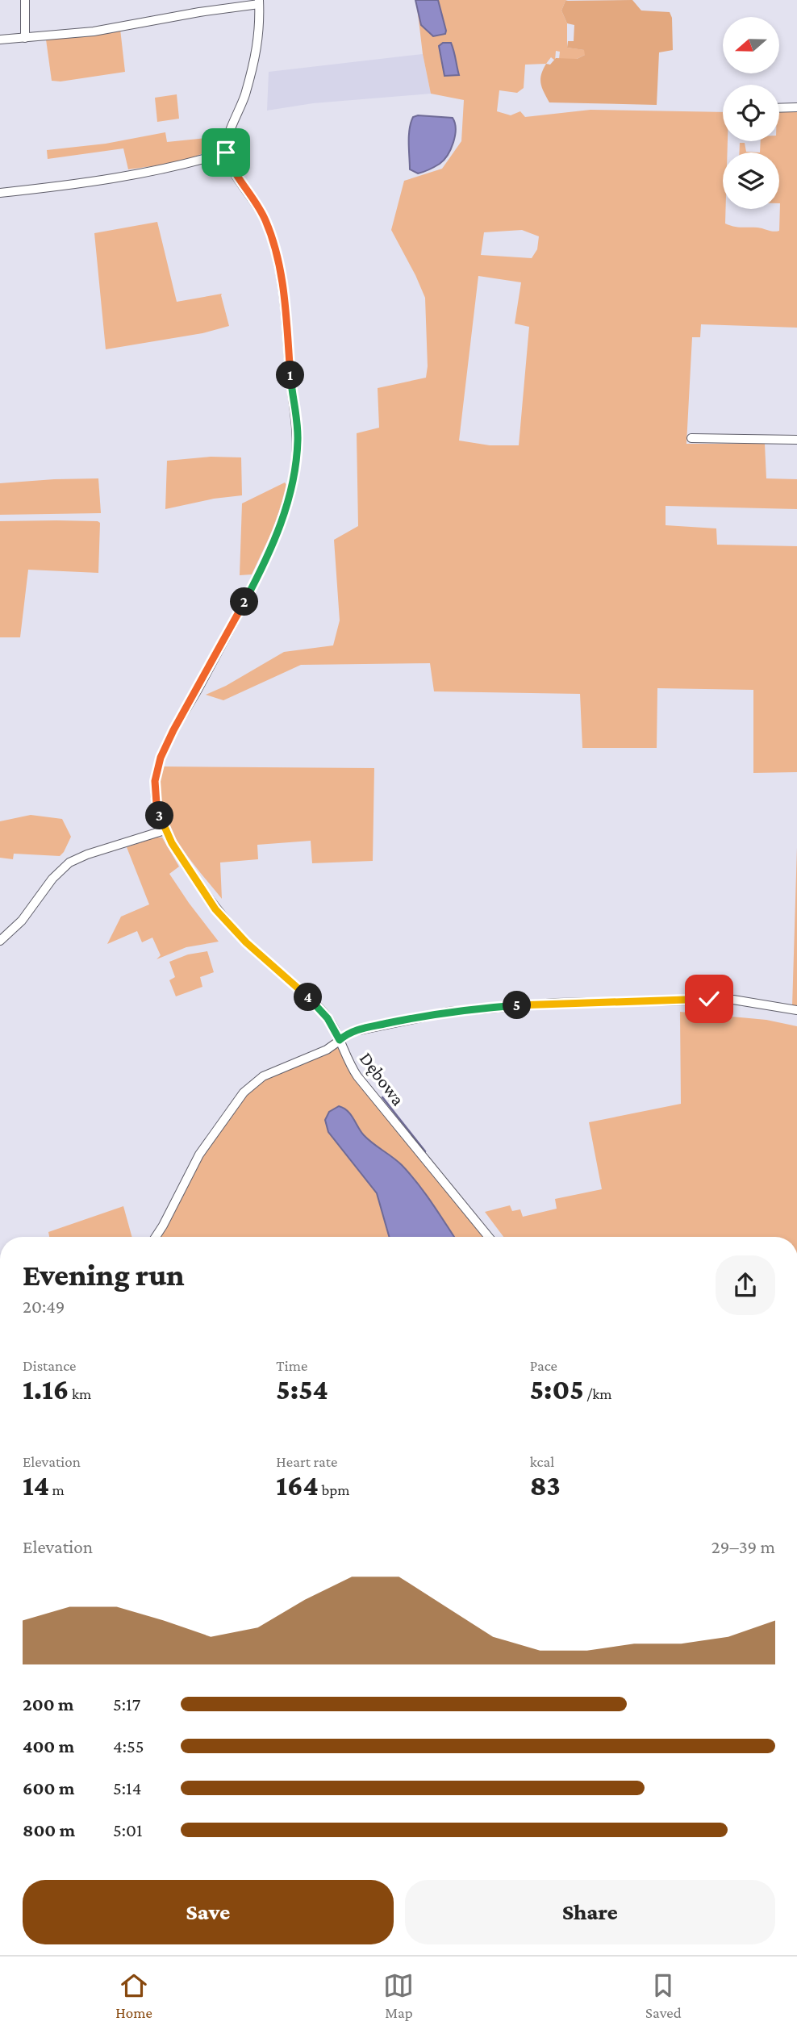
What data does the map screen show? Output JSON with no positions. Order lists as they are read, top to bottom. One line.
{"streets":{"street":["Dębowa"]},"north":"left","page":{"pins":["1","2","3","4","5"],"heading":["Evening run","20:49"],"stats":[["Distance","1.16 km"],["Time","5:54"],["Pace","5:05 /km"],["Elevation","14 m"],["Heart rate","164 bpm"],["kcal","83"]],"chart":["Elevation","29–39 m"],"list":[{"name":"200 m","note":"5:17"},{"name":"400 m","note":"4:55"},{"name":"600 m","note":"5:14"},{"name":"800 m","note":"5:01"}],"buttons":["Save","Share"],"tabs":["Home","Map","Saved"]}}
